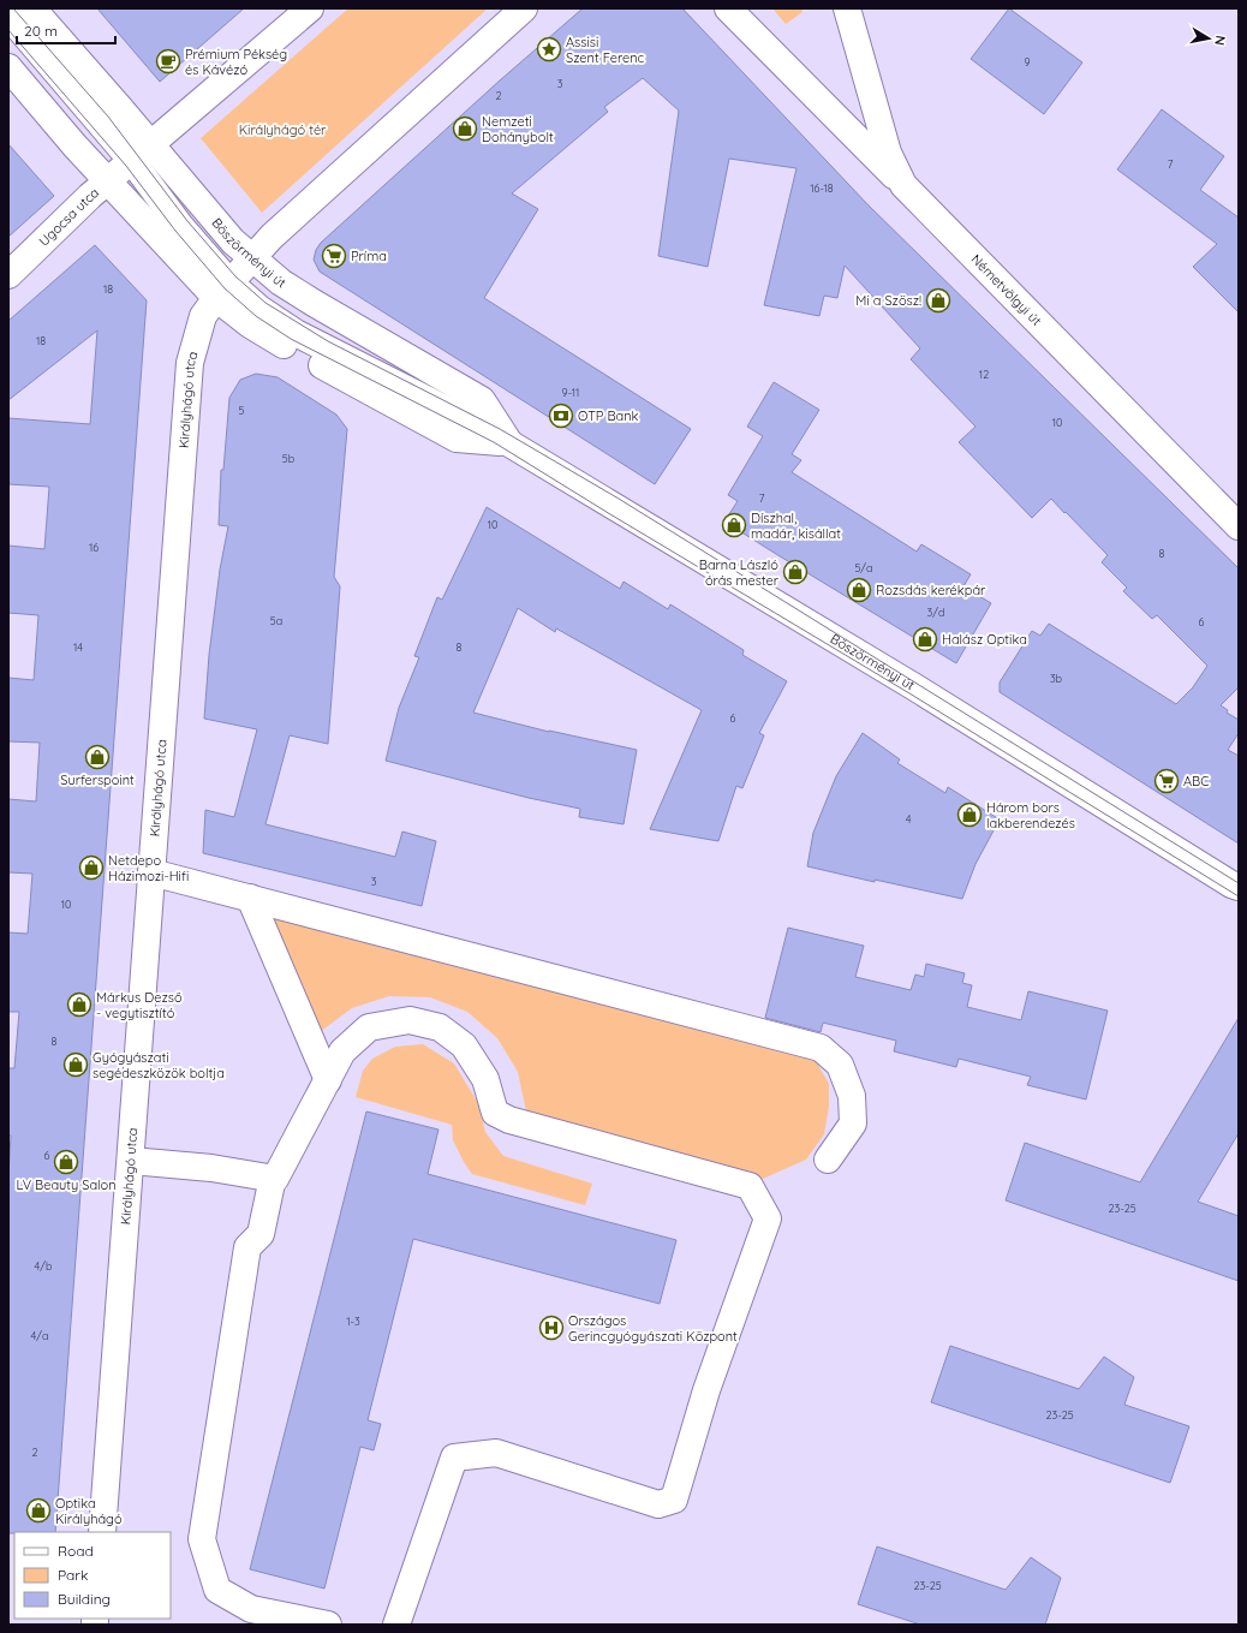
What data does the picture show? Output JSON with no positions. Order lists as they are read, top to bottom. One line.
{"streets":{"street":["Ugocsa utca","Böszörményi út","Németvölgyi út","Királyhágó utca"]},"crossings":[["Ugocsa utca","Böszörményi út"],["Böszörményi út","Királyhágó utca"]],"parks":["Királyhágó tér"],"places":{"place":["Assisi Szent Ferenc"],"cafe":["Prémium Pékség és Kávézó"],"shop":["Nemzeti Dohánybolt","Mi a Szösz!","Díszhal, madár, kisállat","Barna László órás mester","Rozsdás kerékpár","Halász Optika","Surferspoint","Három bors lakberendezés","Netdepo Házimozi-Hifi","Márkus Dezső - vegytisztító","Gyógyászati segédeszközök boltja","LV Beauty Salon","Optika Királyhágó"],"supermarket":["Príma","ABC"],"bank":["OTP Bank"],"hospital":["Országos Gerincgyógyászati Központ"]},"house_numbers":["9","3","2","7","16-18","18","18","12","9-11","5","10","5b","7","10","16","8","5/a","3/d","5a","6","14","8","3b","6","4","3","10","8","6","23-25","4/b","1-3","4/a","23-25","2","23-25"],"legend":["Road","Park","Building"],"scale_bar":"20 m","north":"right"}
